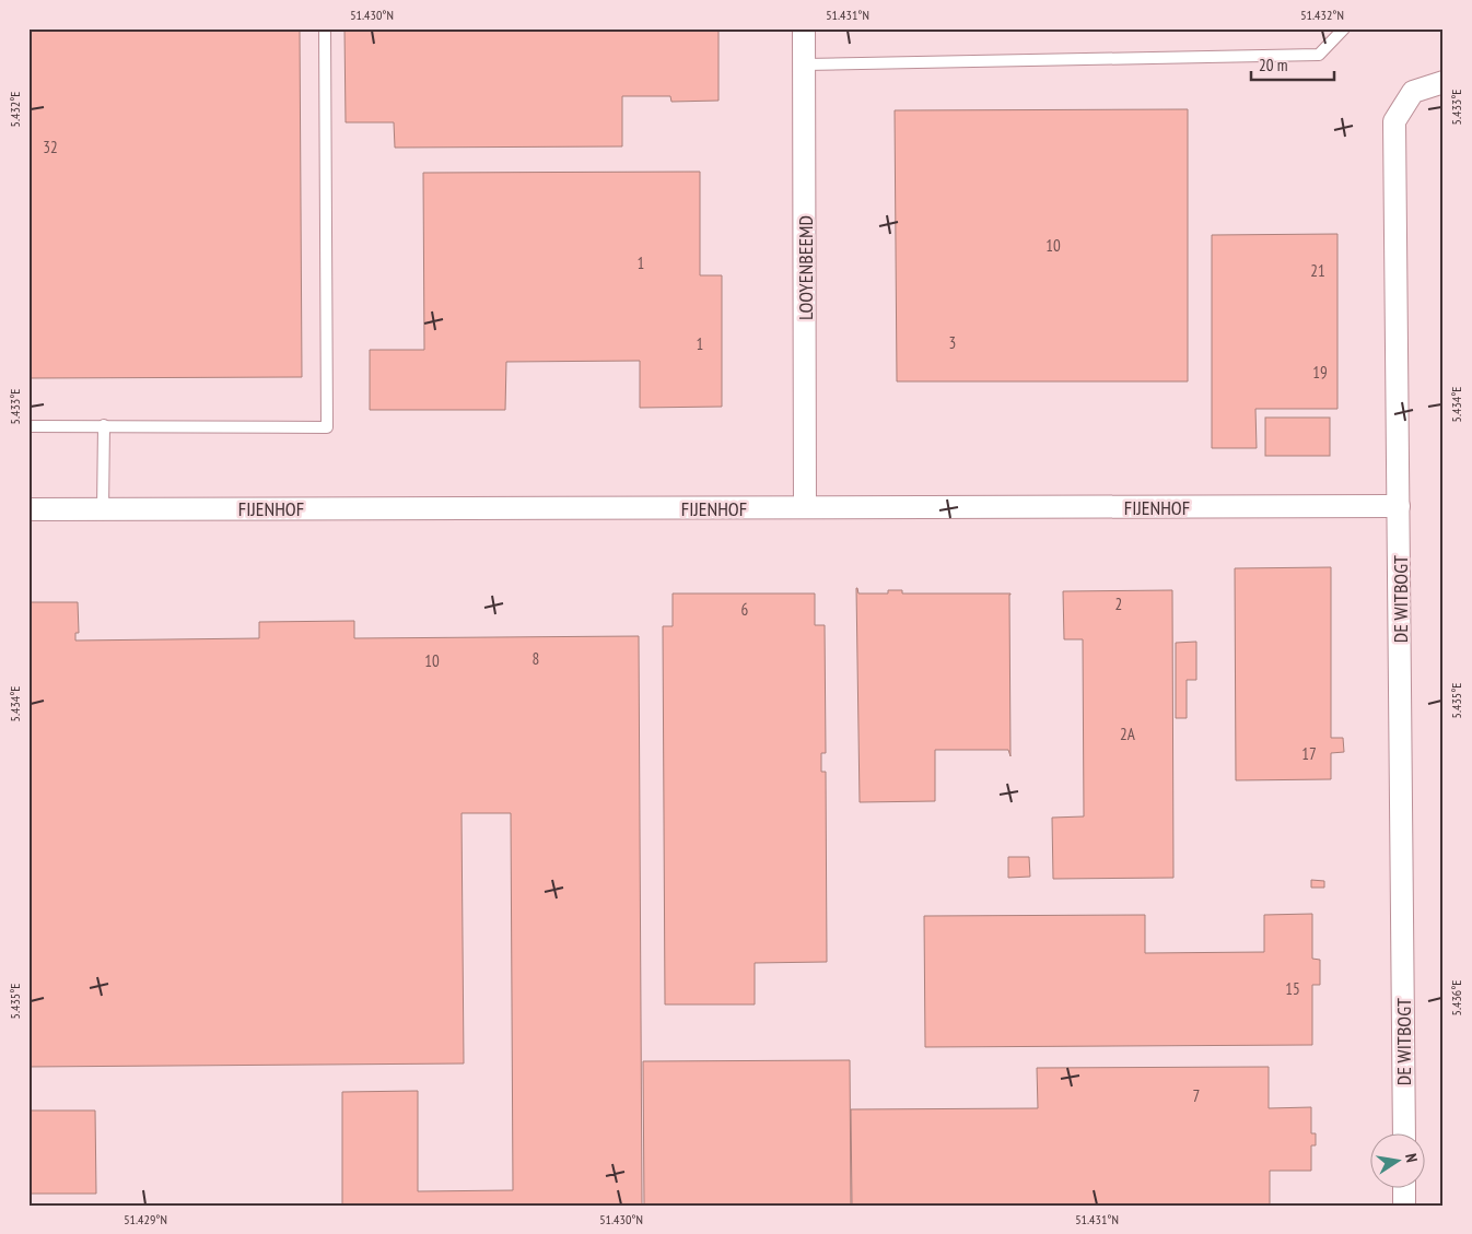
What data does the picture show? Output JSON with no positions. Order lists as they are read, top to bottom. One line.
{"streets":{"street":["LOOYENBEEMD","FIJENHOF","DE WITBOGT"]},"crossings":[["LOOYENBEEMD","FIJENHOF"],["FIJENHOF","DE WITBOGT"]],"house_numbers":["32","10","1","21","3","1","19","2","6","8","10","2A","17","15","7"],"scale_bar":"20 m","north":"right","coordinates":["51.430°N","51.431°N","51.432°N","5.433°E","5.432°E","5.434°E","5.435°E","5.436°E","51.429°N"]}
